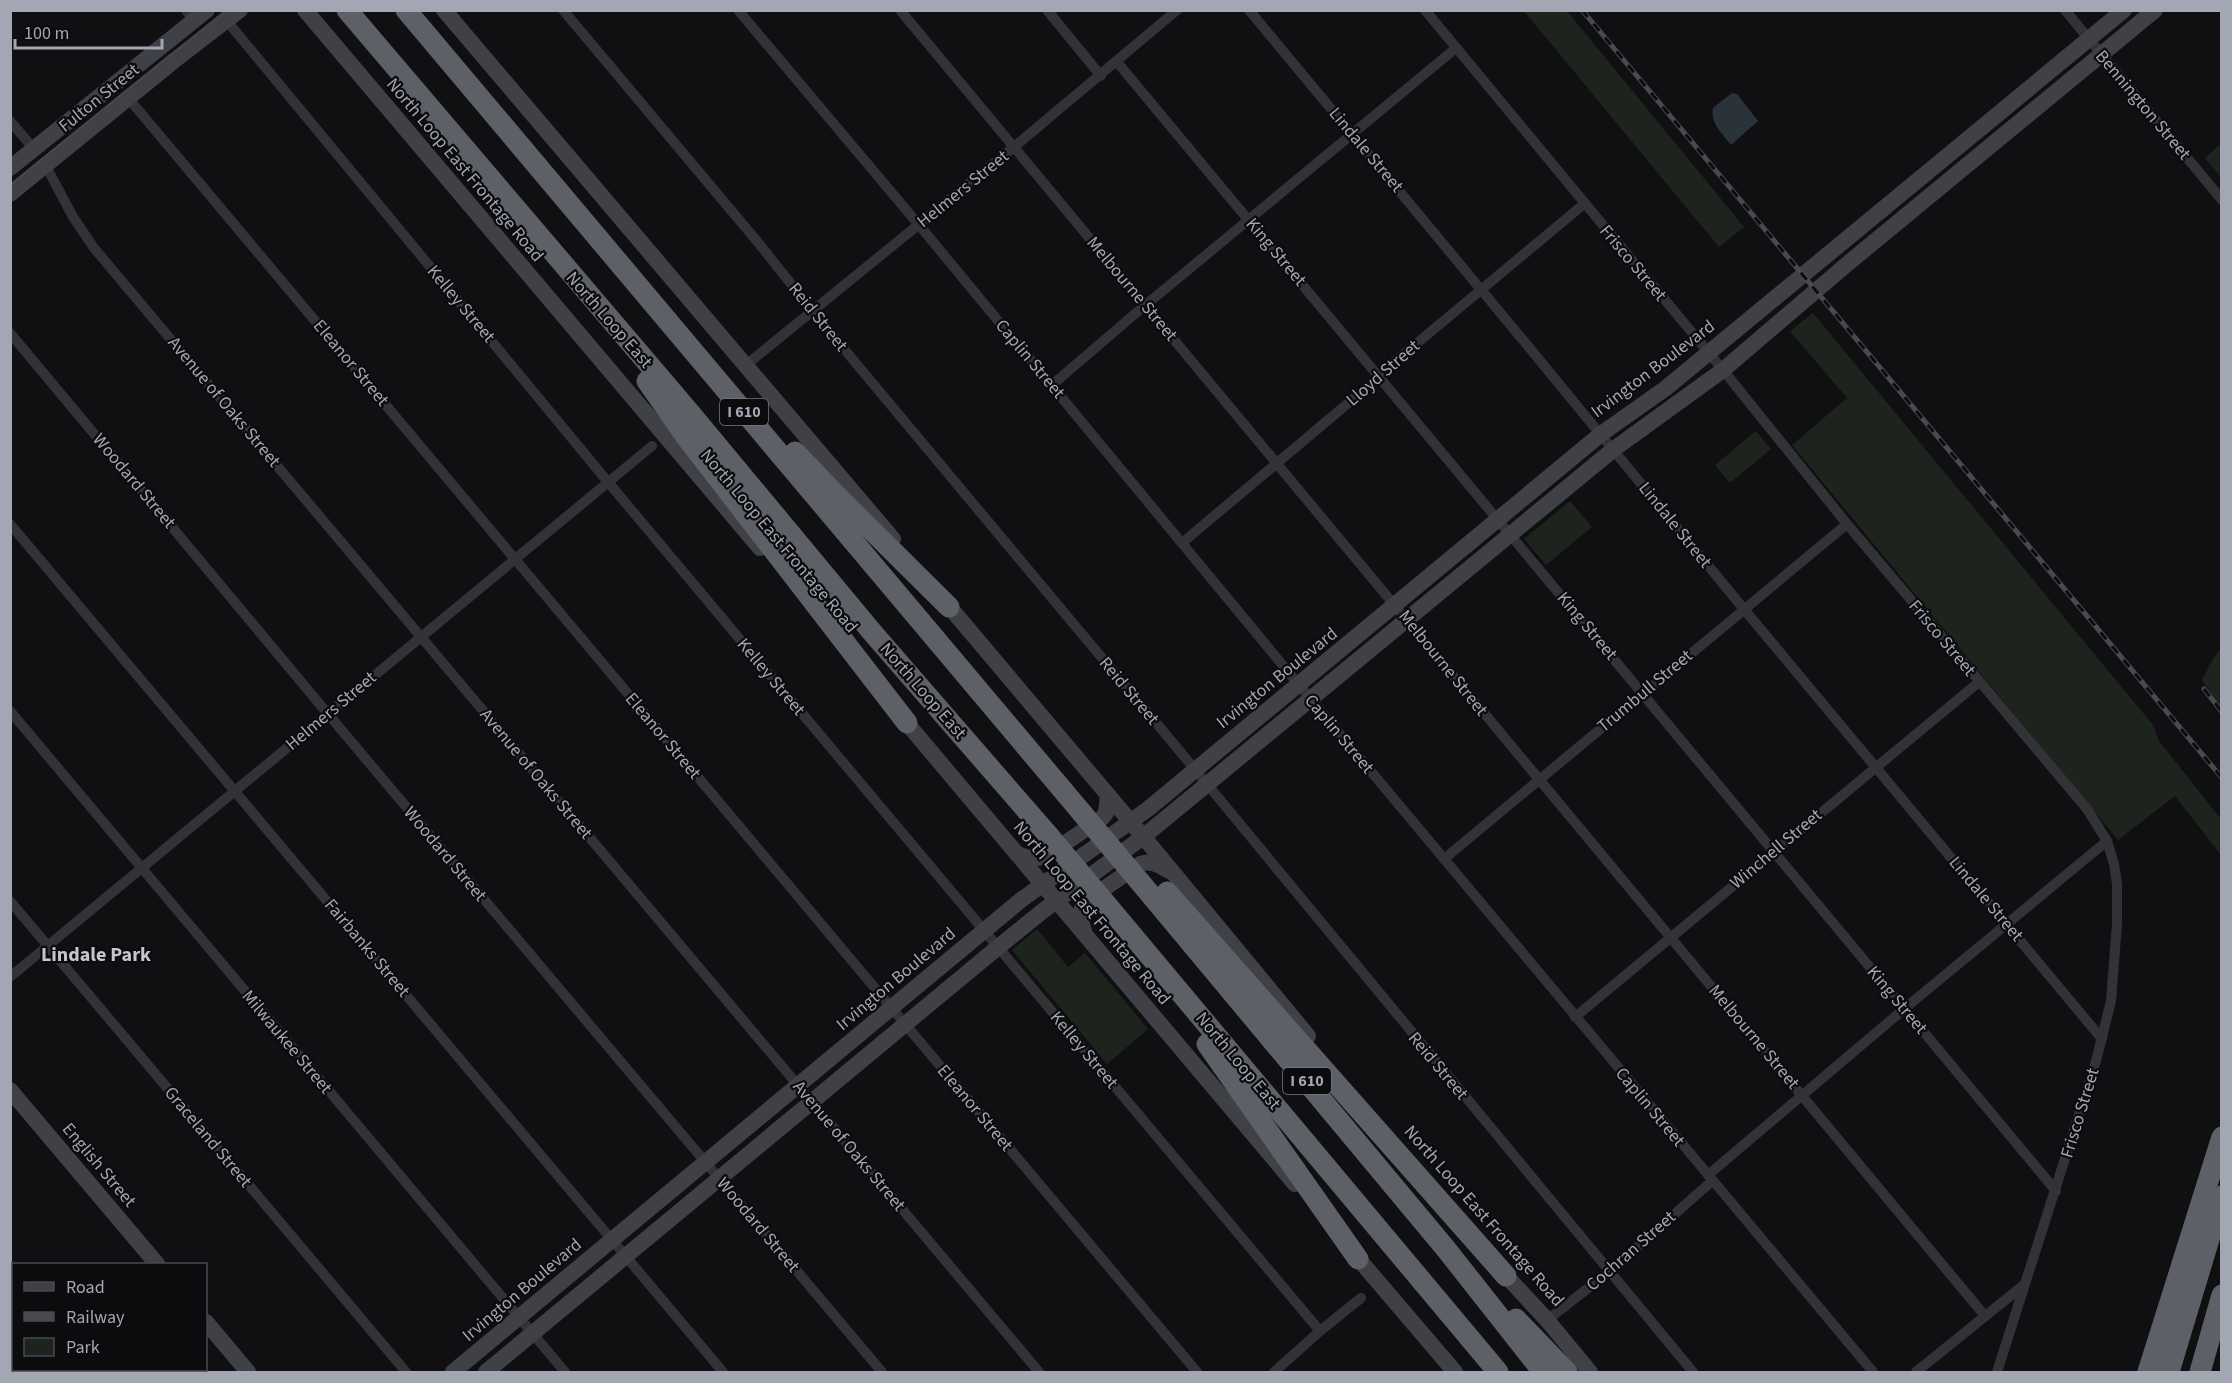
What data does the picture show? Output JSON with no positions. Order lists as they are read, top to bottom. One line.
{"streets":{"highway":["North Loop East","I 610"],"main road":["Fulton Street","North Loop East Frontage Road","Irvington Boulevard","English Street"],"street":["Bennington Street","Lindale Street","Helmers Street","King Street","Frisco Street","Melbourne Street","Kelley Street","Reid Street","Caplin Street","Eleanor Street","Lloyd Street","Avenue of Oaks Street","Woodard Street","Trumbull Street","Winchell Street","Fairbanks Street","Milwaukee Street","Graceland Street","Cochran Street"]},"crossings":[["Fulton Street","Kelley Street"],["Fulton Street","Eleanor Street"],["Fulton Street","Avenue of Oaks Street"],["Bennington Street","Irvington Boulevard"],["Lindale Street","Frisco Street"],["Lindale Street","Irvington Boulevard"],["Lindale Street","Lloyd Street"],["Lindale Street","Trumbull Street"],["Lindale Street","Winchell Street"],["Lindale Street","Cochran Street"],["North Loop East Frontage Road","Helmers Street"],["North Loop East Frontage Road","Irvington Boulevard"],["North Loop East Frontage Road","I 610"],["North Loop East Frontage Road","Cochran Street"],["Helmers Street","King Street"],["Helmers Street","Melbourne Street"],["Helmers Street","Kelley Street"],["Helmers Street","Reid Street"],["Helmers Street","Caplin Street"],["Helmers Street","Eleanor Street"],["Helmers Street","Avenue of Oaks Street"],["Helmers Street","Woodard Street"],["Helmers Street","Fairbanks Street"],["Helmers Street","Milwaukee Street"],["Helmers Street","Graceland Street"],["King Street","Frisco Street"],["King Street","Irvington Boulevard"],["King Street","Lloyd Street"],["King Street","Trumbull Street"],["King Street","Winchell Street"],["King Street","Cochran Street"],["Frisco Street","Irvington Boulevard"],["Frisco Street","Lloyd Street"],["Frisco Street","Trumbull Street"],["Frisco Street","Winchell Street"],["Frisco Street","Cochran Street"],["Melbourne Street","Irvington Boulevard"],["Melbourne Street","Lloyd Street"],["Melbourne Street","Trumbull Street"],["Melbourne Street","Winchell Street"],["Melbourne Street","Cochran Street"],["Kelley Street","Irvington Boulevard"],["Reid Street","Irvington Boulevard"],["Reid Street","Cochran Street"],["Caplin Street","Irvington Boulevard"],["Caplin Street","Lloyd Street"],["Caplin Street","Trumbull Street"],["Caplin Street","Winchell Street"],["Caplin Street","Cochran Street"],["Eleanor Street","Irvington Boulevard"],["Irvington Boulevard","Avenue of Oaks Street"],["Irvington Boulevard","Woodard Street"],["Irvington Boulevard","Fairbanks Street"],["Irvington Boulevard","Milwaukee Street"]],"districts":["Lindale Park"],"legend":["Road","Railway","Park"],"scale_bar":"100 m"}
